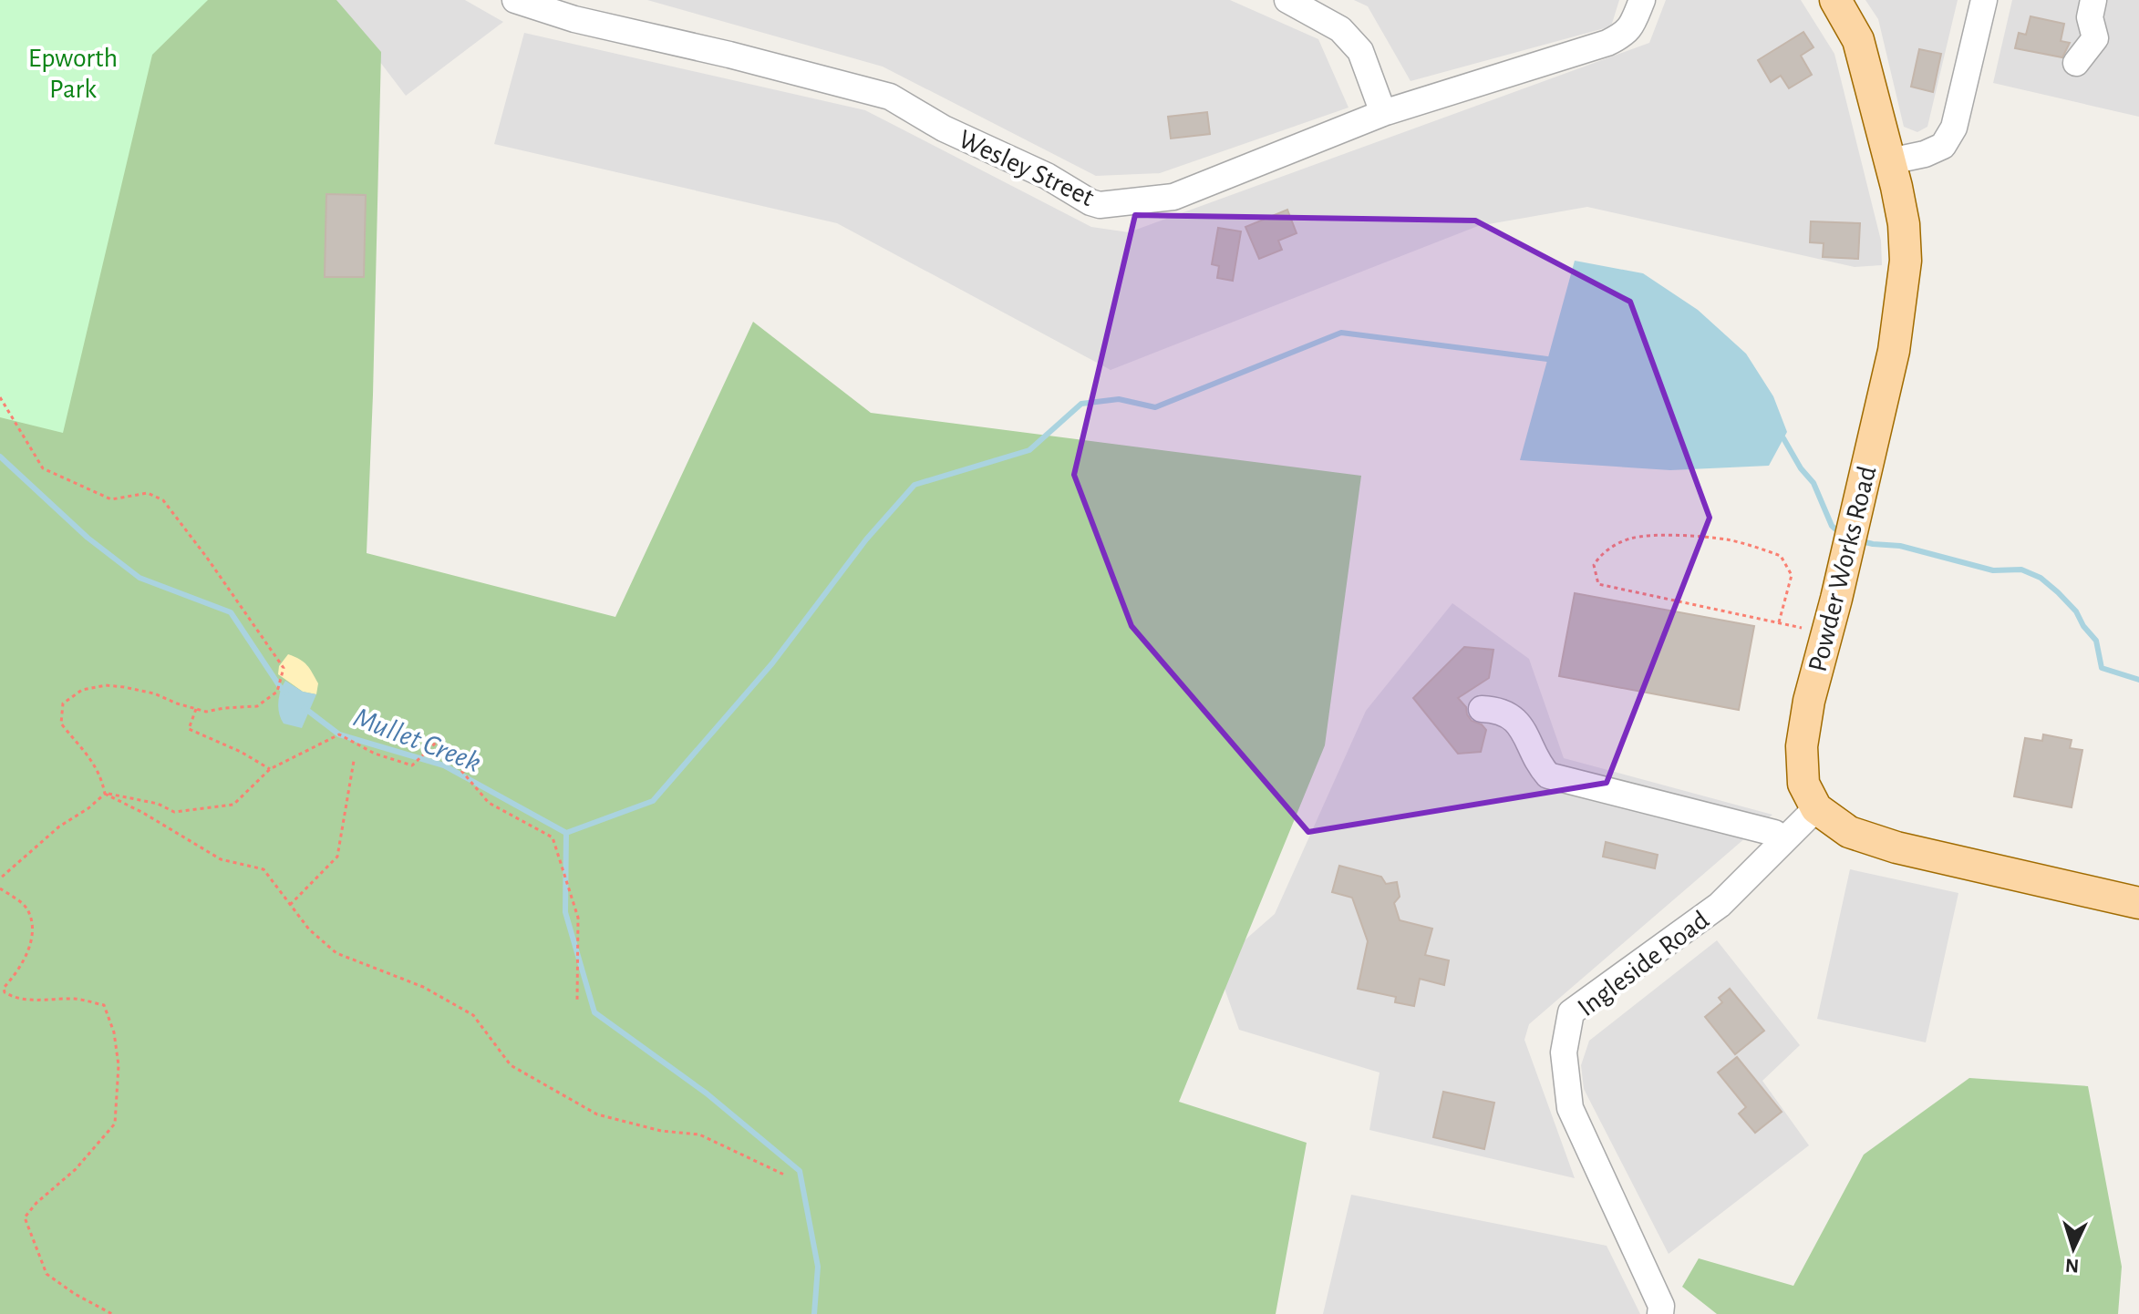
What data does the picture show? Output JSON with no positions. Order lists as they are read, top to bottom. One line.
{"streets":{"main road":["Powder Works Road"],"street":["Wesley Street","Ingleside Road"]},"crossings":[["Powder Works Road","Ingleside Road"]],"water":["Mullet Creek"],"parks":["Epworth Park"],"north":"bottom"}
